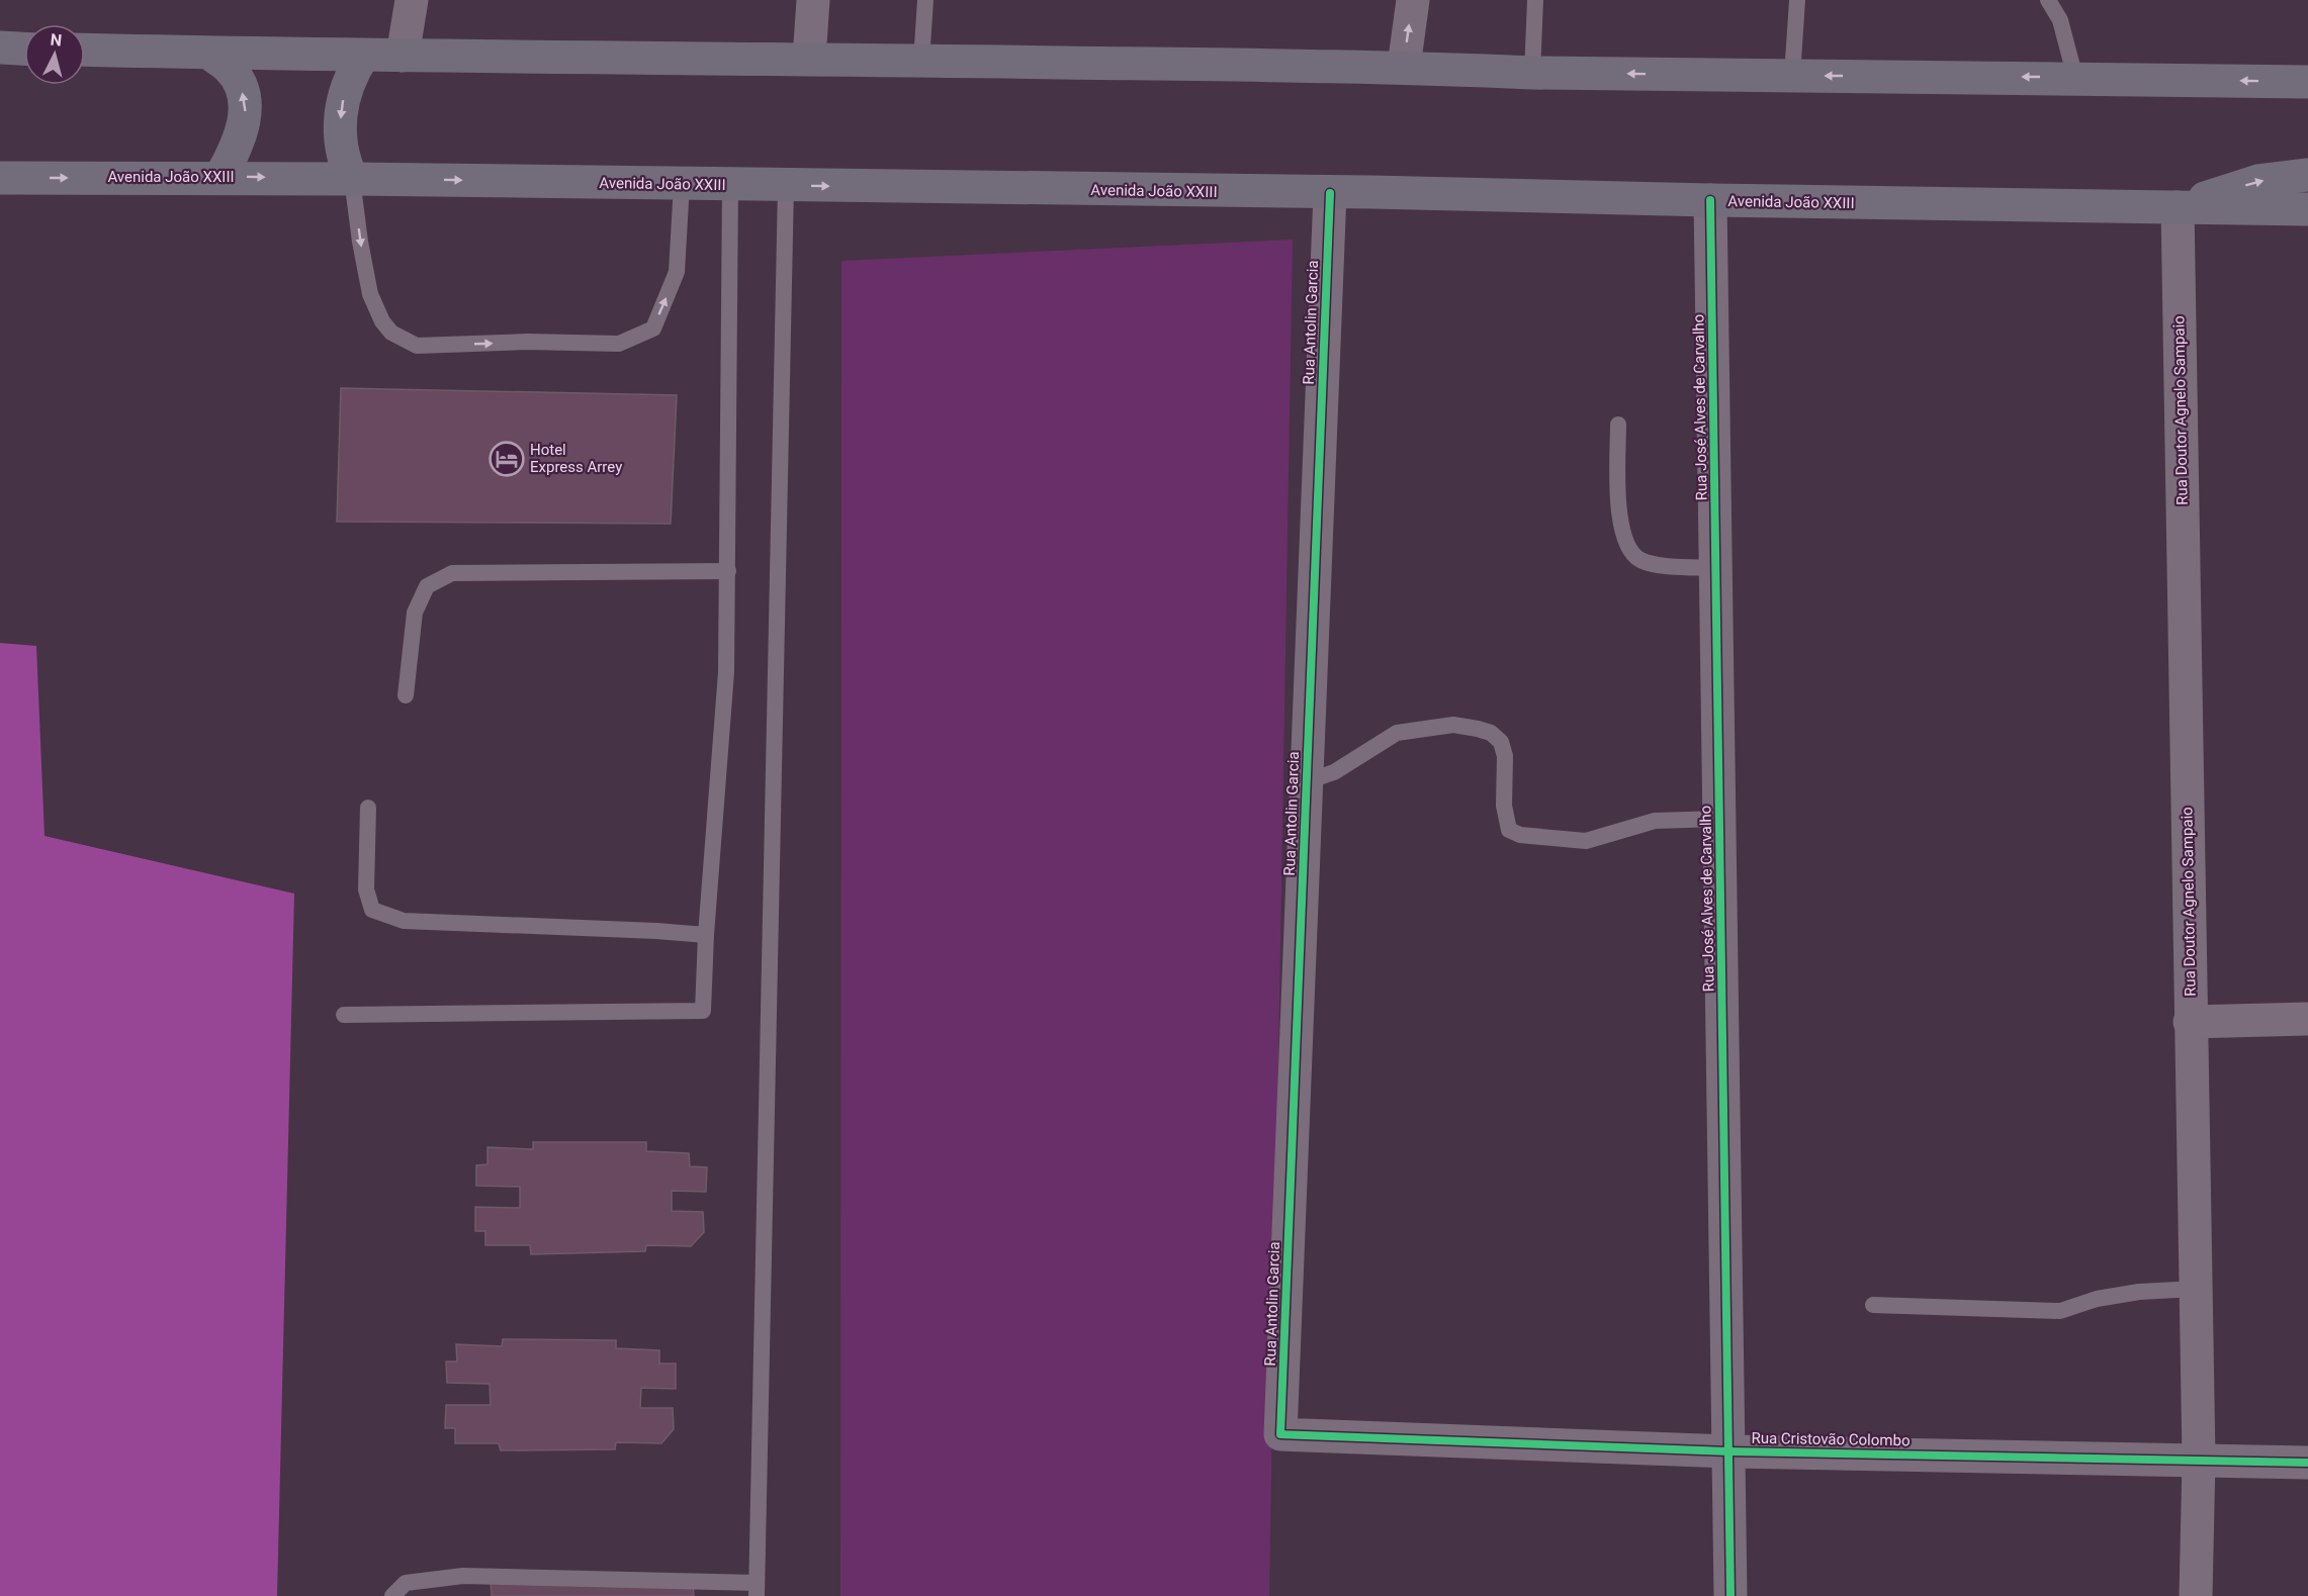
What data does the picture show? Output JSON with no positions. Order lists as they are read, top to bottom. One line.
{"streets":{"main road":["Avenida João XXIII"],"street":["Rua Antolin Garcia","Rua José Alves de Carvalho","Rua Doutor Agnelo Sampaio","Rua Cristovão Colombo"]},"crossings":[["Avenida João XXIII","Rua Antolin Garcia"],["Avenida João XXIII","Rua José Alves de Carvalho"],["Avenida João XXIII","Rua Doutor Agnelo Sampaio"],["Rua Antolin Garcia","Rua Cristovão Colombo"],["Rua José Alves de Carvalho","Rua Cristovão Colombo"],["Rua Doutor Agnelo Sampaio","Rua Cristovão Colombo"]],"places":{"hotel":["Hotel Express Arrey"]},"north":"top"}
